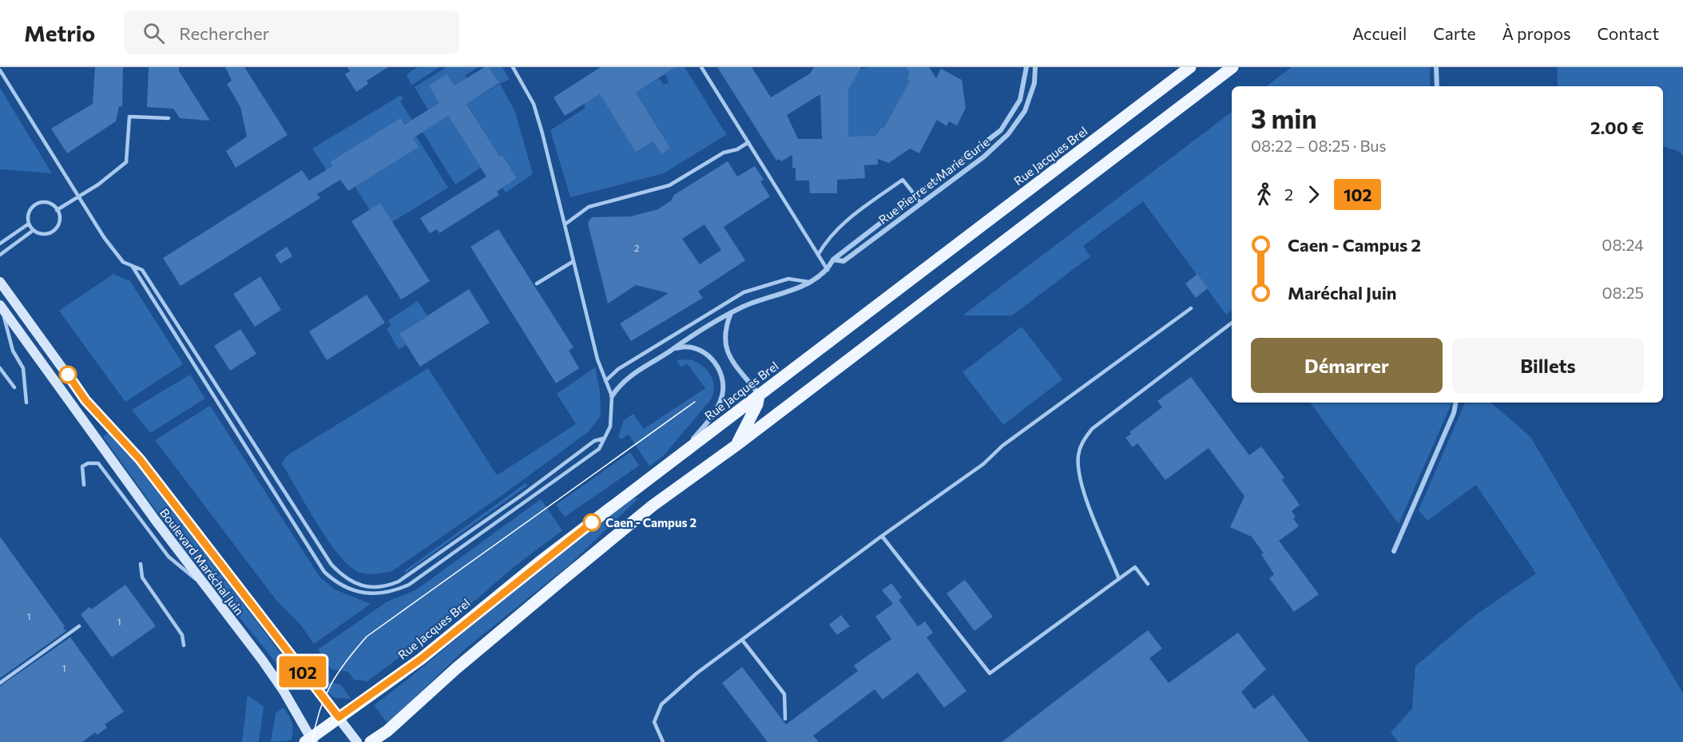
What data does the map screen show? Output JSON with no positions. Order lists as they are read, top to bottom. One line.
{"streets":{"main road":["Rue Jacques Brel","Boulevard Maréchal Juin"],"street":["Rue Pierre et Marie Curie"]},"crossings":[["Rue Jacques Brel","Boulevard Maréchal Juin"]],"places":["Caen - Campus 2"],"lines":["bus line 102"],"house_numbers":["2","1","1","1"],"page":{"header":"Metrio","search":"Rechercher","nav":["Accueil","Carte","À propos","Contact"],"on_map":"102","heading":["3 min","08:22 – 08:25 · Bus","2.00 €"],"legs":["2","102"],"list":[{"name":"Caen - Campus 2","value":"08:24"},{"name":"Maréchal Juin","value":"08:25"}],"buttons":["Démarrer","Billets"]}}
